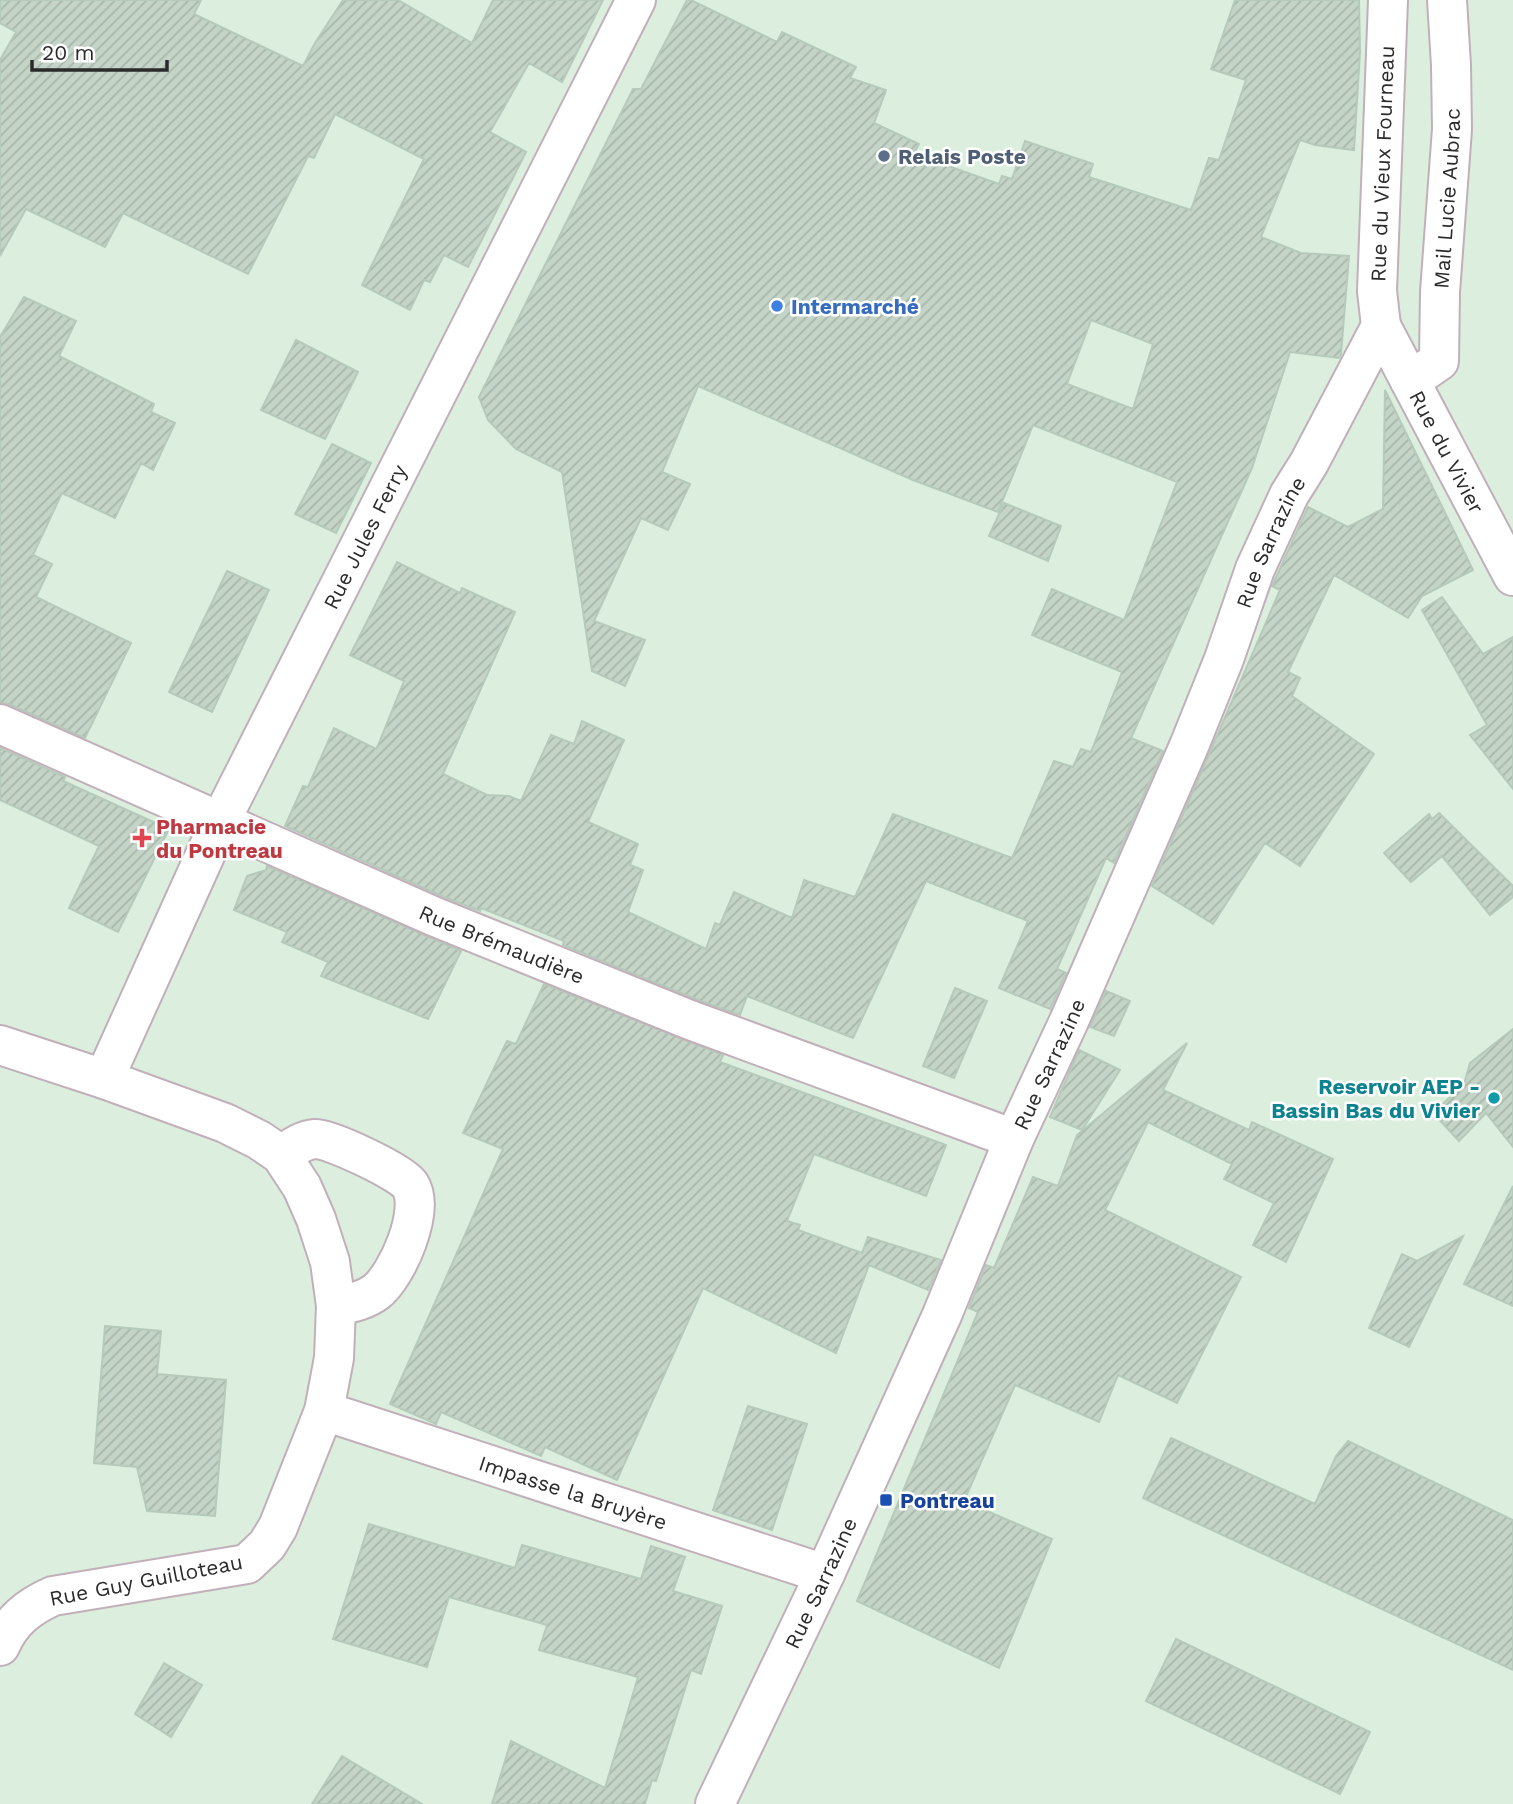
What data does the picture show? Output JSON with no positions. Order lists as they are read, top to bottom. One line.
{"streets":{"street":["Rue du Vieux Fourneau","Mail Lucie Aubrac","Rue du Vivier","Rue Jules Ferry","Rue Sarrazine","Rue Brémaudière","Impasse la Bruyère","Rue Guy Guilloteau"]},"crossings":[["Rue du Vieux Fourneau","Rue du Vivier"],["Rue du Vieux Fourneau","Rue Sarrazine"],["Mail Lucie Aubrac","Rue du Vivier"],["Rue du Vivier","Rue Sarrazine"],["Rue Jules Ferry","Rue Brémaudière"],["Rue Jules Ferry","Rue Guy Guilloteau"],["Rue Sarrazine","Rue Brémaudière"],["Rue Sarrazine","Impasse la Bruyère"],["Impasse la Bruyère","Rue Guy Guilloteau"]],"places":{"other":["Relais Poste","Intermarché","Reservoir AEP - Bassin Bas du Vivier"],"health":["Pharmacie du Pontreau"],"transit":["Pontreau"]},"scale_bar":"20 m"}
